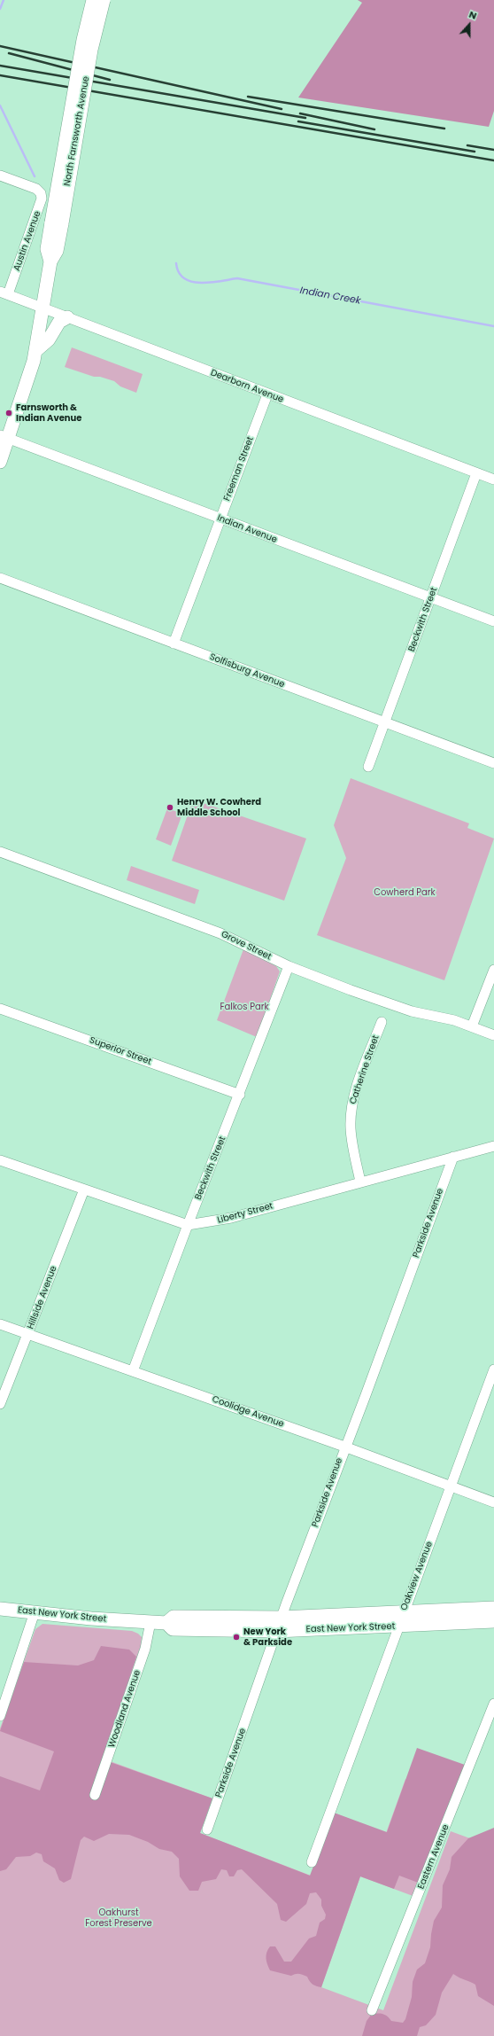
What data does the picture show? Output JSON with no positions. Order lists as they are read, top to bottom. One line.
{"streets":{"main road":["North Farnsworth Avenue","East New York Street"],"street":["Austin Avenue","Dearborn Avenue","Freeman Street","Indian Avenue","Beckwith Street","Solfisburg Avenue","Grove Street","Superior Street","Catherine Street","Liberty Street","Parkside Avenue","Hillside Avenue","Coolidge Avenue","Oakview Avenue","Woodland Avenue","Eastern Avenue"]},"crossings":[["North Farnsworth Avenue","Dearborn Avenue"],["North Farnsworth Avenue","Indian Avenue"],["Austin Avenue","Dearborn Avenue"],["Dearborn Avenue","Freeman Street"],["Dearborn Avenue","Beckwith Street"],["Freeman Street","Indian Avenue"],["Freeman Street","Solfisburg Avenue"],["Indian Avenue","Beckwith Street"],["Beckwith Street","Solfisburg Avenue"],["Beckwith Street","Grove Street"],["Beckwith Street","Superior Street"],["Beckwith Street","Liberty Street"],["Beckwith Street","Coolidge Avenue"],["Catherine Street","Liberty Street"],["Liberty Street","Parkside Avenue"],["Liberty Street","Hillside Avenue"],["Parkside Avenue","Coolidge Avenue"],["Parkside Avenue","East New York Street"],["Hillside Avenue","Coolidge Avenue"],["Coolidge Avenue","Oakview Avenue"],["Oakview Avenue","East New York Street"],["East New York Street","Woodland Avenue"]],"water":["Indian Creek"],"parks":["Cowherd Park","Falkos Park","Oakhurst Forest Preserve"],"places":["Farnsworth & Indian Avenue","Henry W. Cowherd Middle School","New York & Parkside"],"north":"top"}
